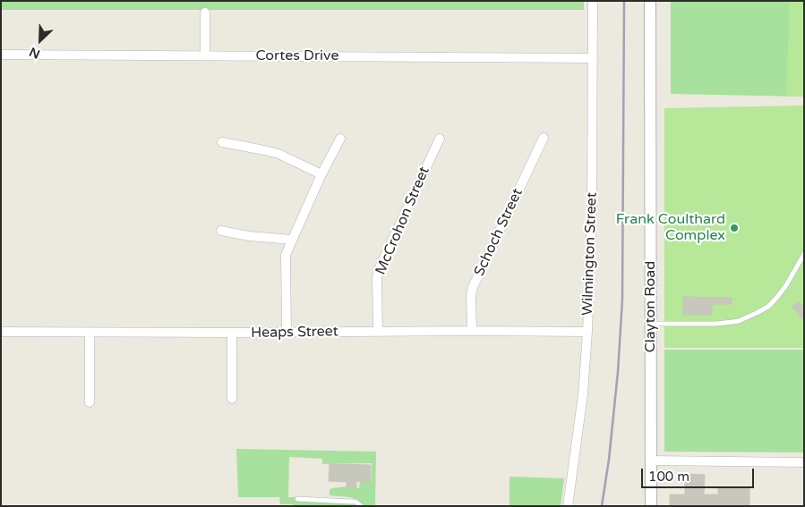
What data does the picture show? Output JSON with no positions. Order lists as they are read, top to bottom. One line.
{"streets":{"street":["Cortes Drive","McCrohon Street","Schoch Street","Wilmington Street","Clayton Road","Heaps Street"]},"crossings":[["Cortes Drive","Wilmington Street"],["McCrohon Street","Heaps Street"],["Schoch Street","Heaps Street"],["Wilmington Street","Heaps Street"]],"places":["Frank Coulthard Complex"],"scale_bar":"100 m","north":"bottom left"}
